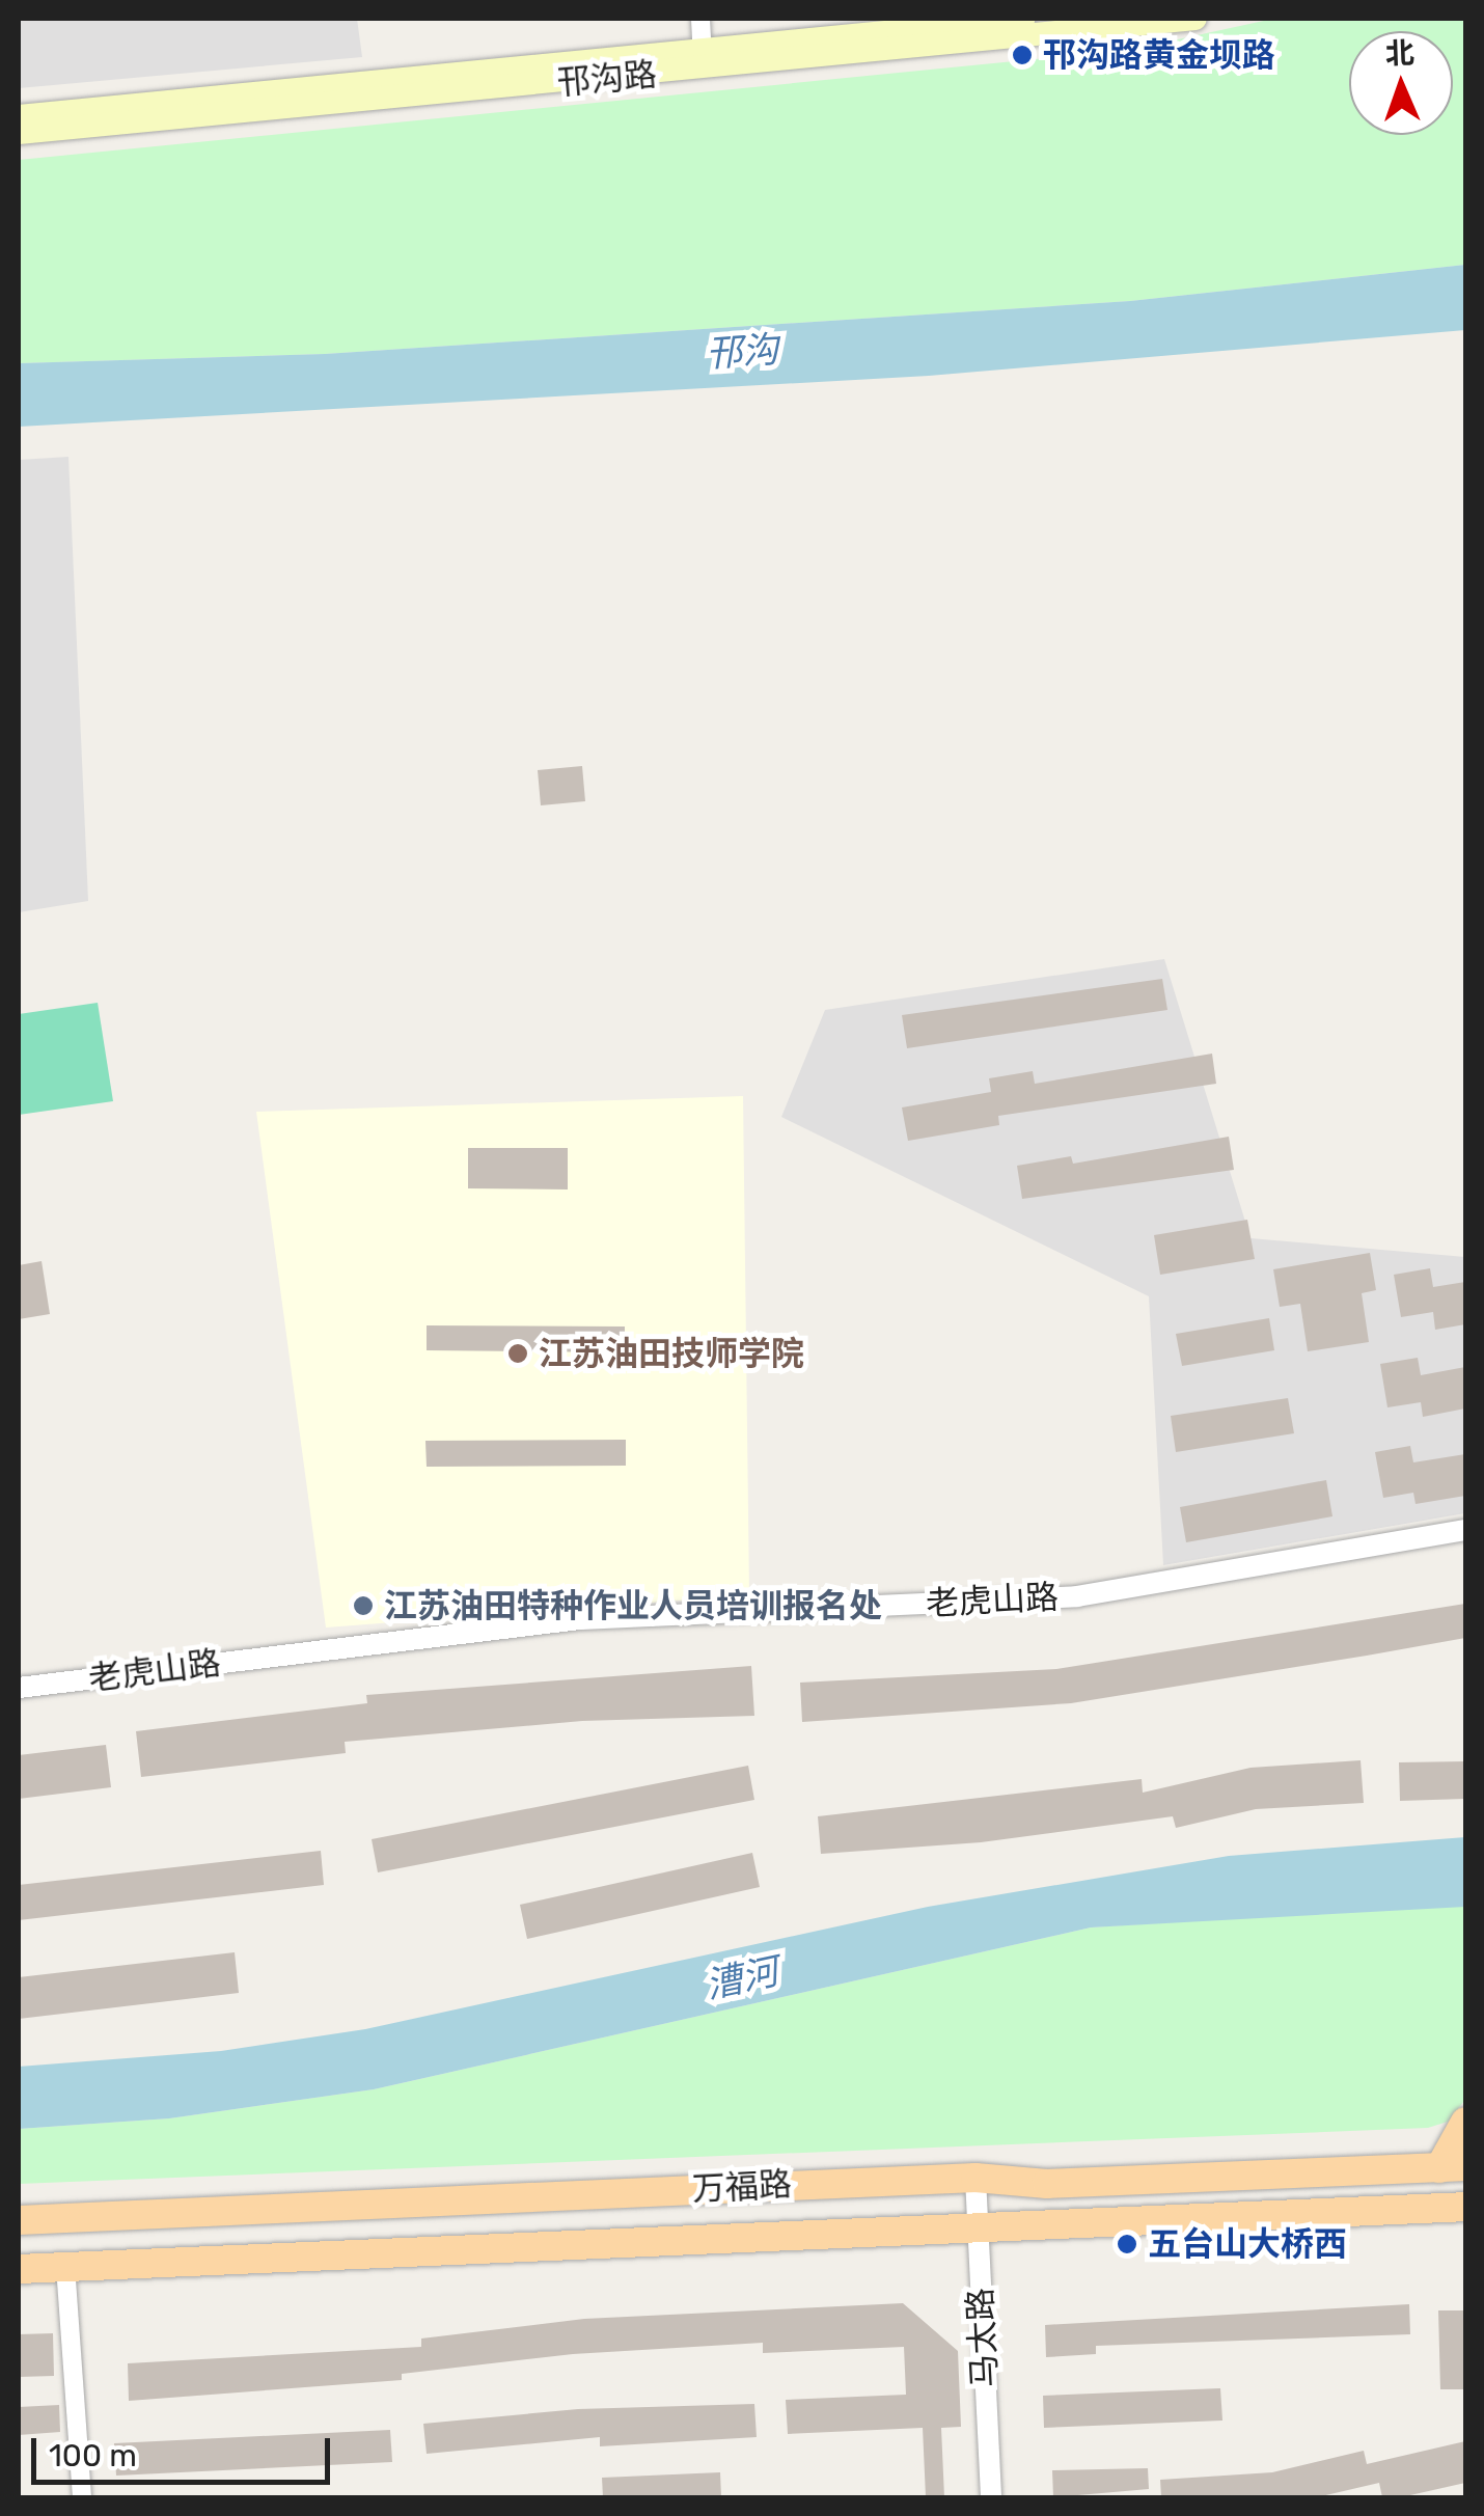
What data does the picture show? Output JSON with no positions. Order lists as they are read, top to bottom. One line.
{"streets":{"main road":["邗沟路","万福路"],"street":["老虎山路","马太路"]},"crossings":[["万福路","马太路"]],"water":["邗沟","漕河"],"places":["邗沟路黄金坝路","江苏油田技师学院","江苏油田特种作业人员培训报名处","五台山大桥西"],"scale_bar":"100 m","north":"top"}
